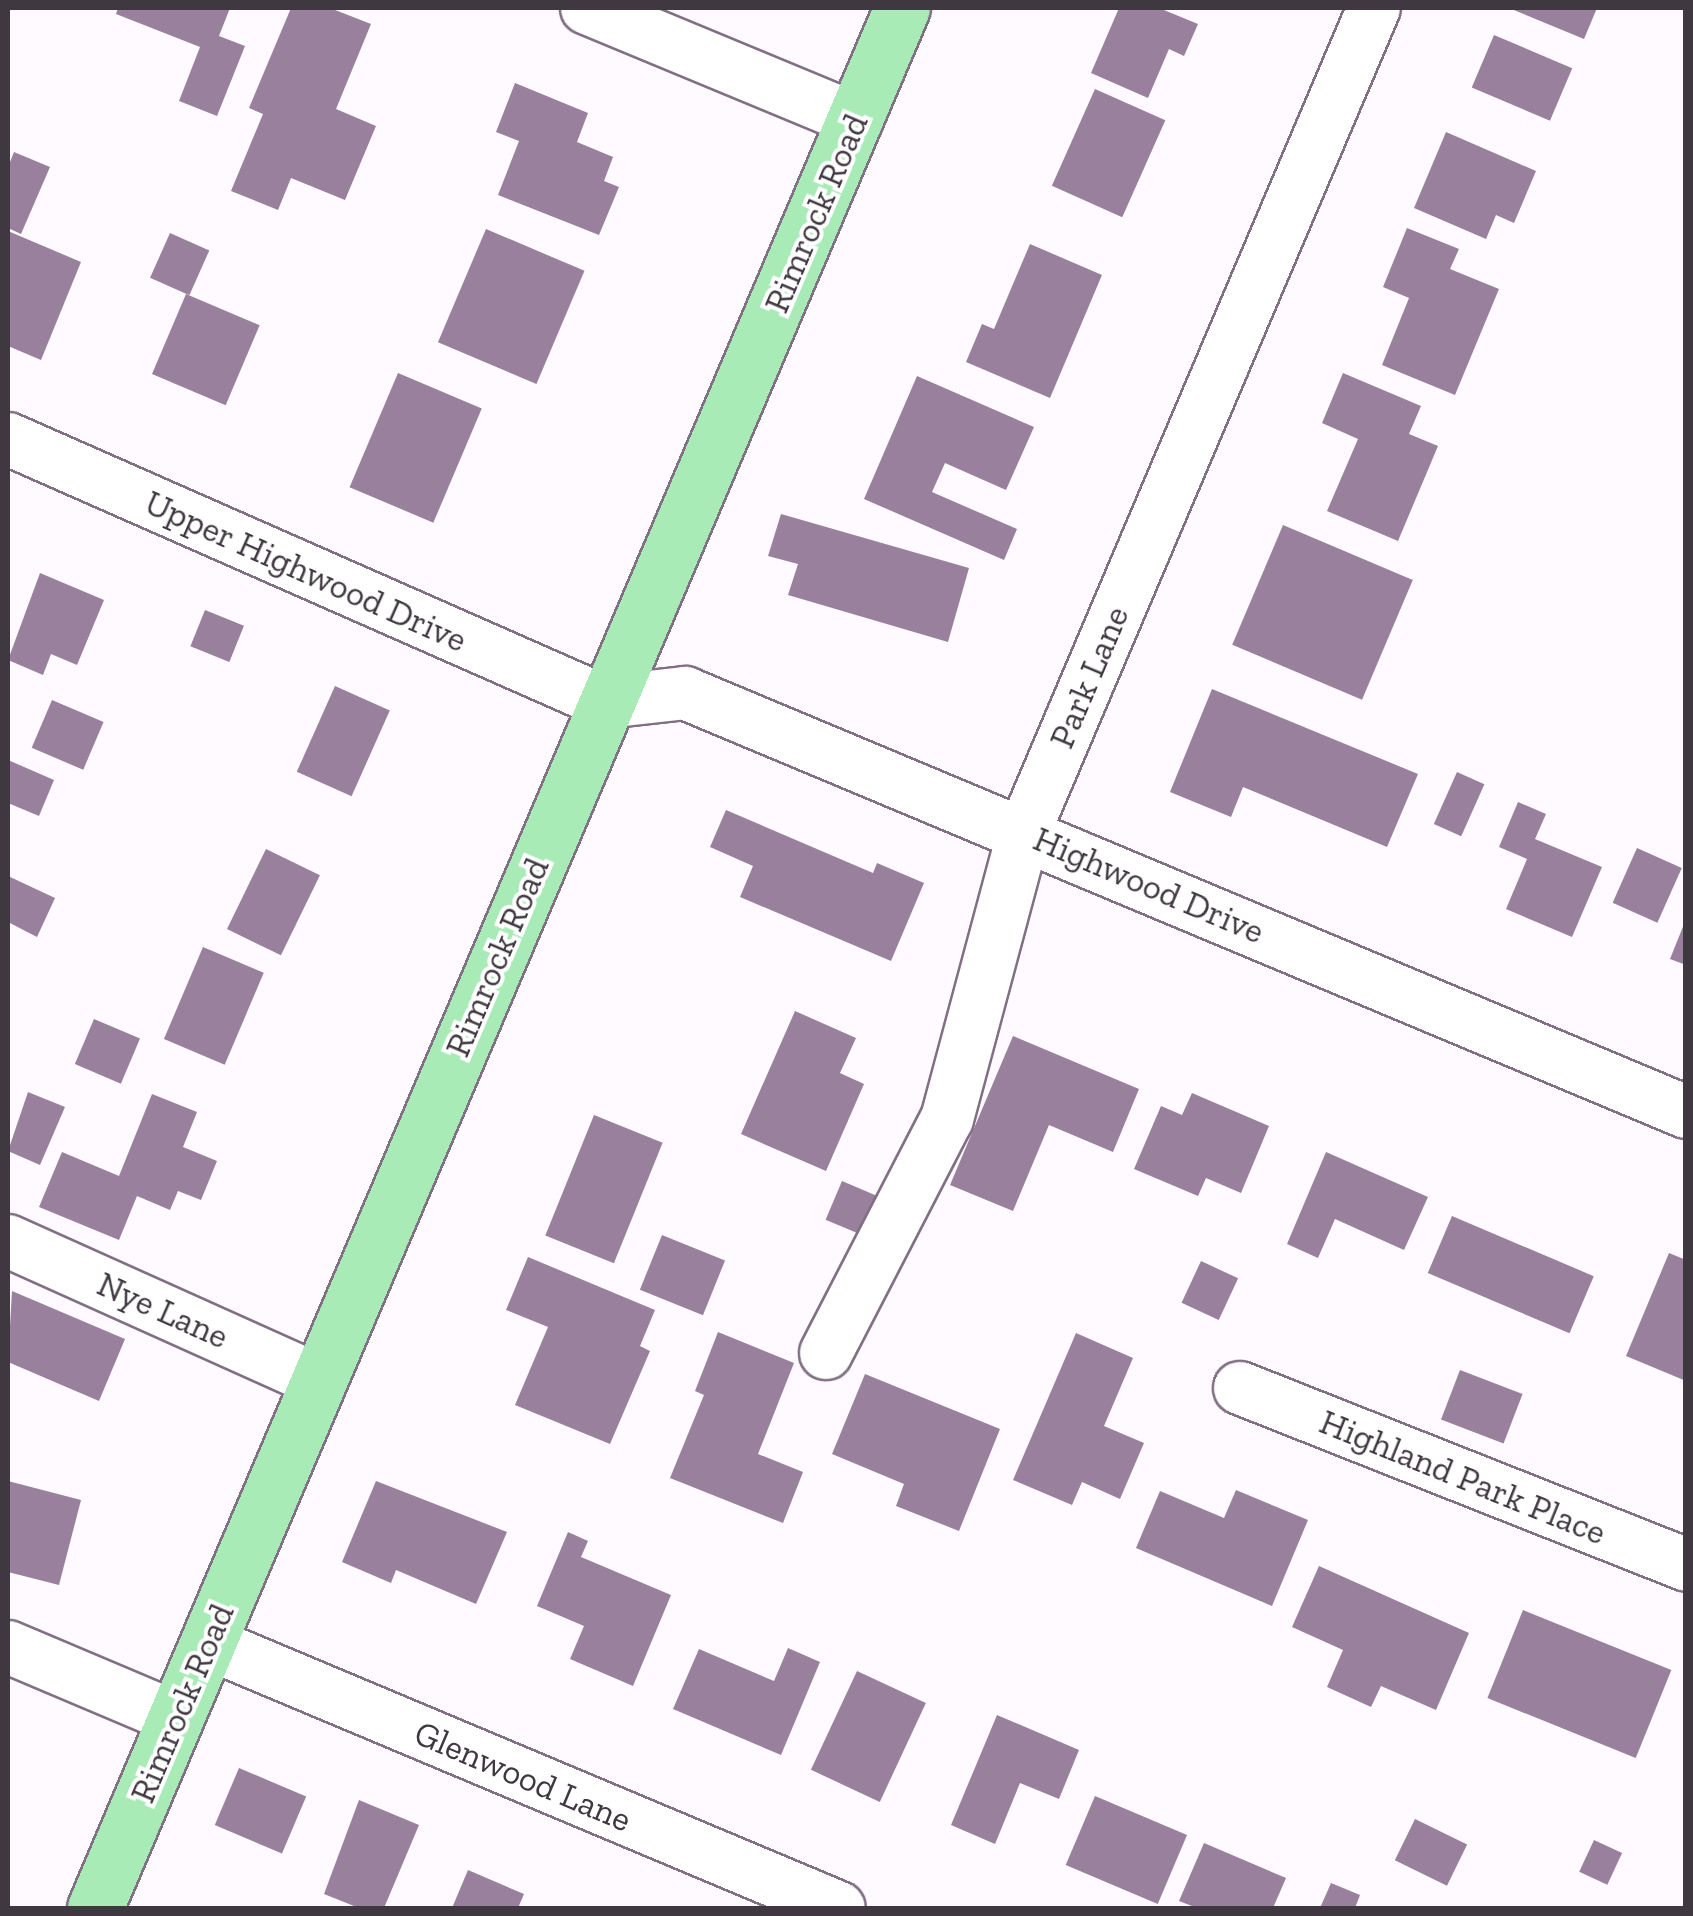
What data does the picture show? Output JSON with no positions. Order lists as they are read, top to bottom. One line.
{"streets":{"main road":["Rimrock Road"],"street":["Upper Highwood Drive","Park Lane","Highwood Drive","Nye Lane","Highland Park Place","Glenwood Lane"]},"crossings":[["Rimrock Road","Upper Highwood Drive"],["Rimrock Road","Highwood Drive"],["Rimrock Road","Nye Lane"],["Rimrock Road","Glenwood Lane"],["Upper Highwood Drive","Highwood Drive"],["Park Lane","Highwood Drive"]]}
